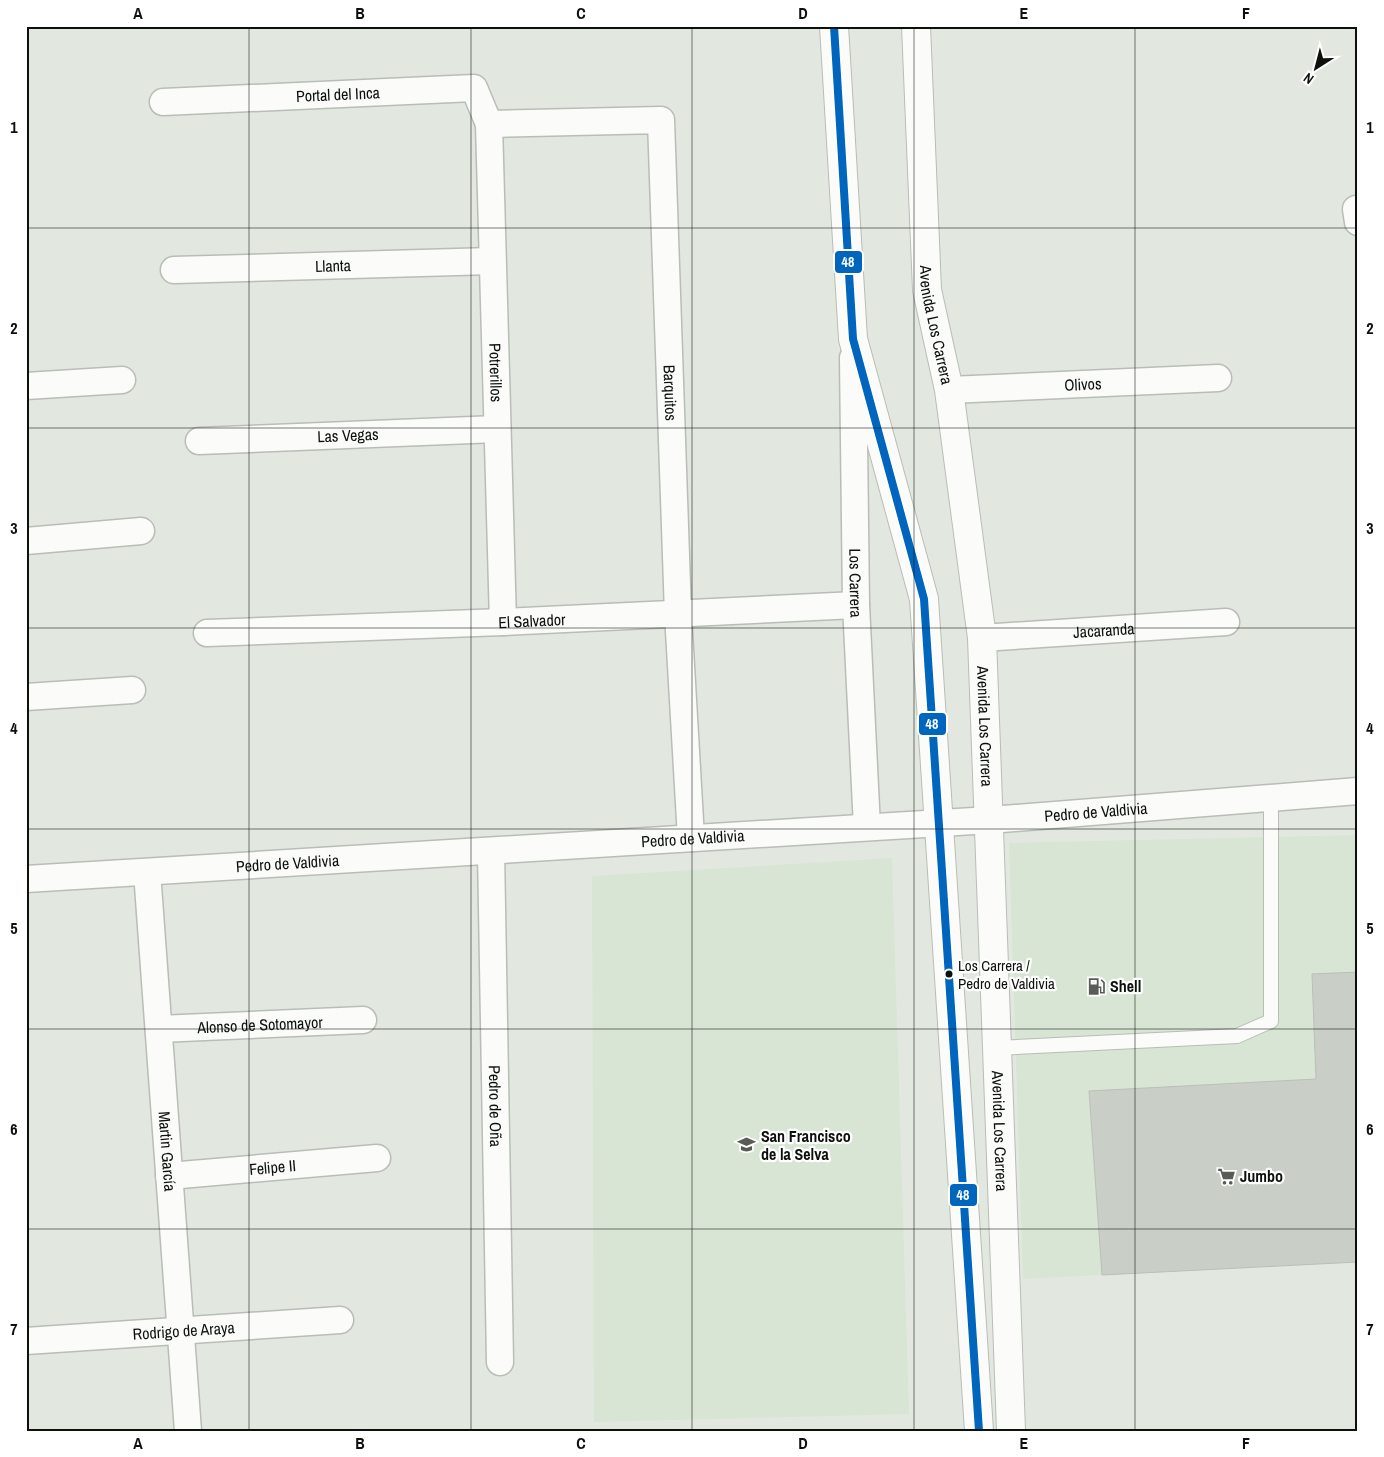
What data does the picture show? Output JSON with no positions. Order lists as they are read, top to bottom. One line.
{"streets":{"main road":["Avenida Los Carrera"],"street":["Portal del Inca","Llanta","Potrerillos","Olivos","Barquitos","Las Vegas","Los Carrera","El Salvador","Jacaranda","Pedro de Valdivia","Alonso de Sotomayor","Pedro de Oña","Martin García","Felipe II","Rodrigo de Araya"]},"crossings":[["Portal del Inca","Potrerillos"],["Portal del Inca","Barquitos"],["Llanta","Potrerillos"],["Avenida Los Carrera","Olivos"],["Avenida Los Carrera","Jacaranda"],["Avenida Los Carrera","Pedro de Valdivia"],["Potrerillos","Barquitos"],["Potrerillos","Las Vegas"],["Potrerillos","El Salvador"],["Barquitos","El Salvador"],["Barquitos","Pedro de Valdivia"],["Los Carrera","El Salvador"],["Los Carrera","Pedro de Valdivia"],["Pedro de Valdivia","Pedro de Oña"],["Pedro de Valdivia","Martin García"],["Alonso de Sotomayor","Martin García"],["Martin García","Felipe II"],["Martin García","Rodrigo de Araya"]],"places":{"other":["Los Carrera / Pedro de Valdivia"],"fuel station":["Shell"],"school or university":["San Francisco de la Selva"],"supermarket":["Jumbo"]},"lines":["transit line 48"],"north":"bottom left","grid":{"columns":["A","B","C","D","E","F"],"rows":["1","2","3","4","5","6","7"]}}
